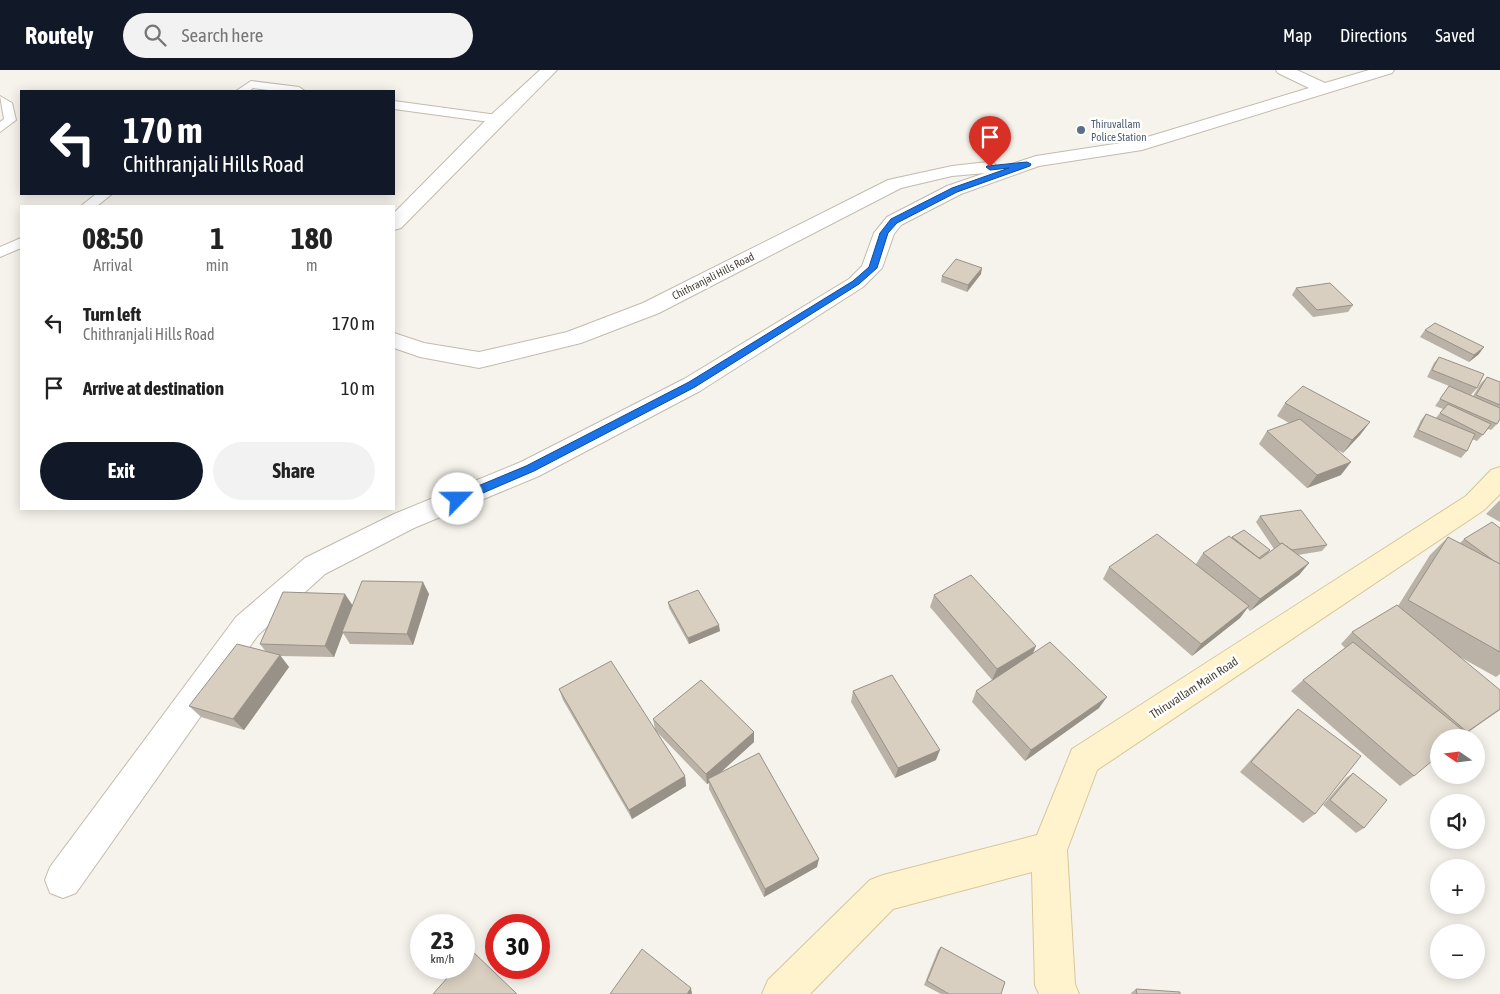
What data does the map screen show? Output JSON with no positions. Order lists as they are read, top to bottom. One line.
{"streets":{"main road":["Thiruvallam Main Road"],"street":["Chithranjali Hills Road"]},"places":["Thiruvallam Police Station"],"north":"left","page":{"header":"Routely","search":"Search here","nav":["Map","Directions","Saved"],"turn":["170 m","Chithranjali Hills Road"],"eta":["08:50","Arrival","1","min","180","m"],"list":[{"name":"Turn left","note":"Chithranjali Hills Road","value":"170 m"},{"name":"Arrive at destination","value":"10 m"}],"buttons":["Exit","Share"],"map_buttons":["+","−"],"speed":"23 km/h","limit":"30"}}
